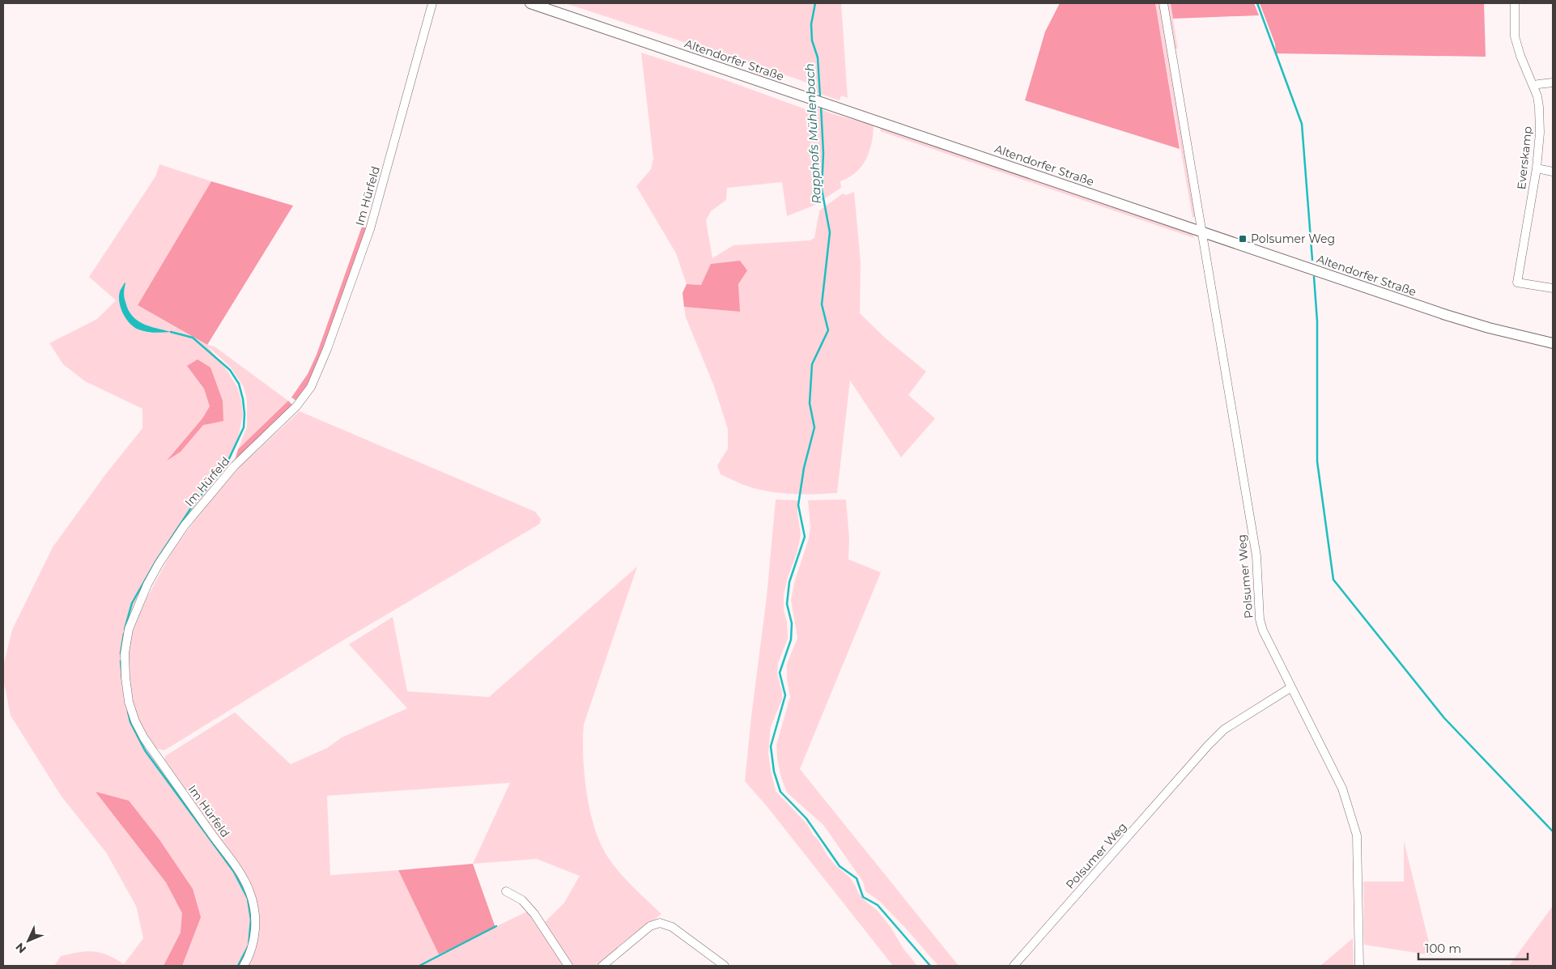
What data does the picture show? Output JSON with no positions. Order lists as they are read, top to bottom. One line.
{"streets":{"street":["Altendorfer Straße","Everskamp","Im Hürfeld","Polsumer Weg"]},"crossings":[["Altendorfer Straße","Polsumer Weg"]],"water":["Rapphofs Mühlenbach"],"places":{"transit":["Polsumer Weg"]},"scale_bar":"100 m","north":"bottom left"}
